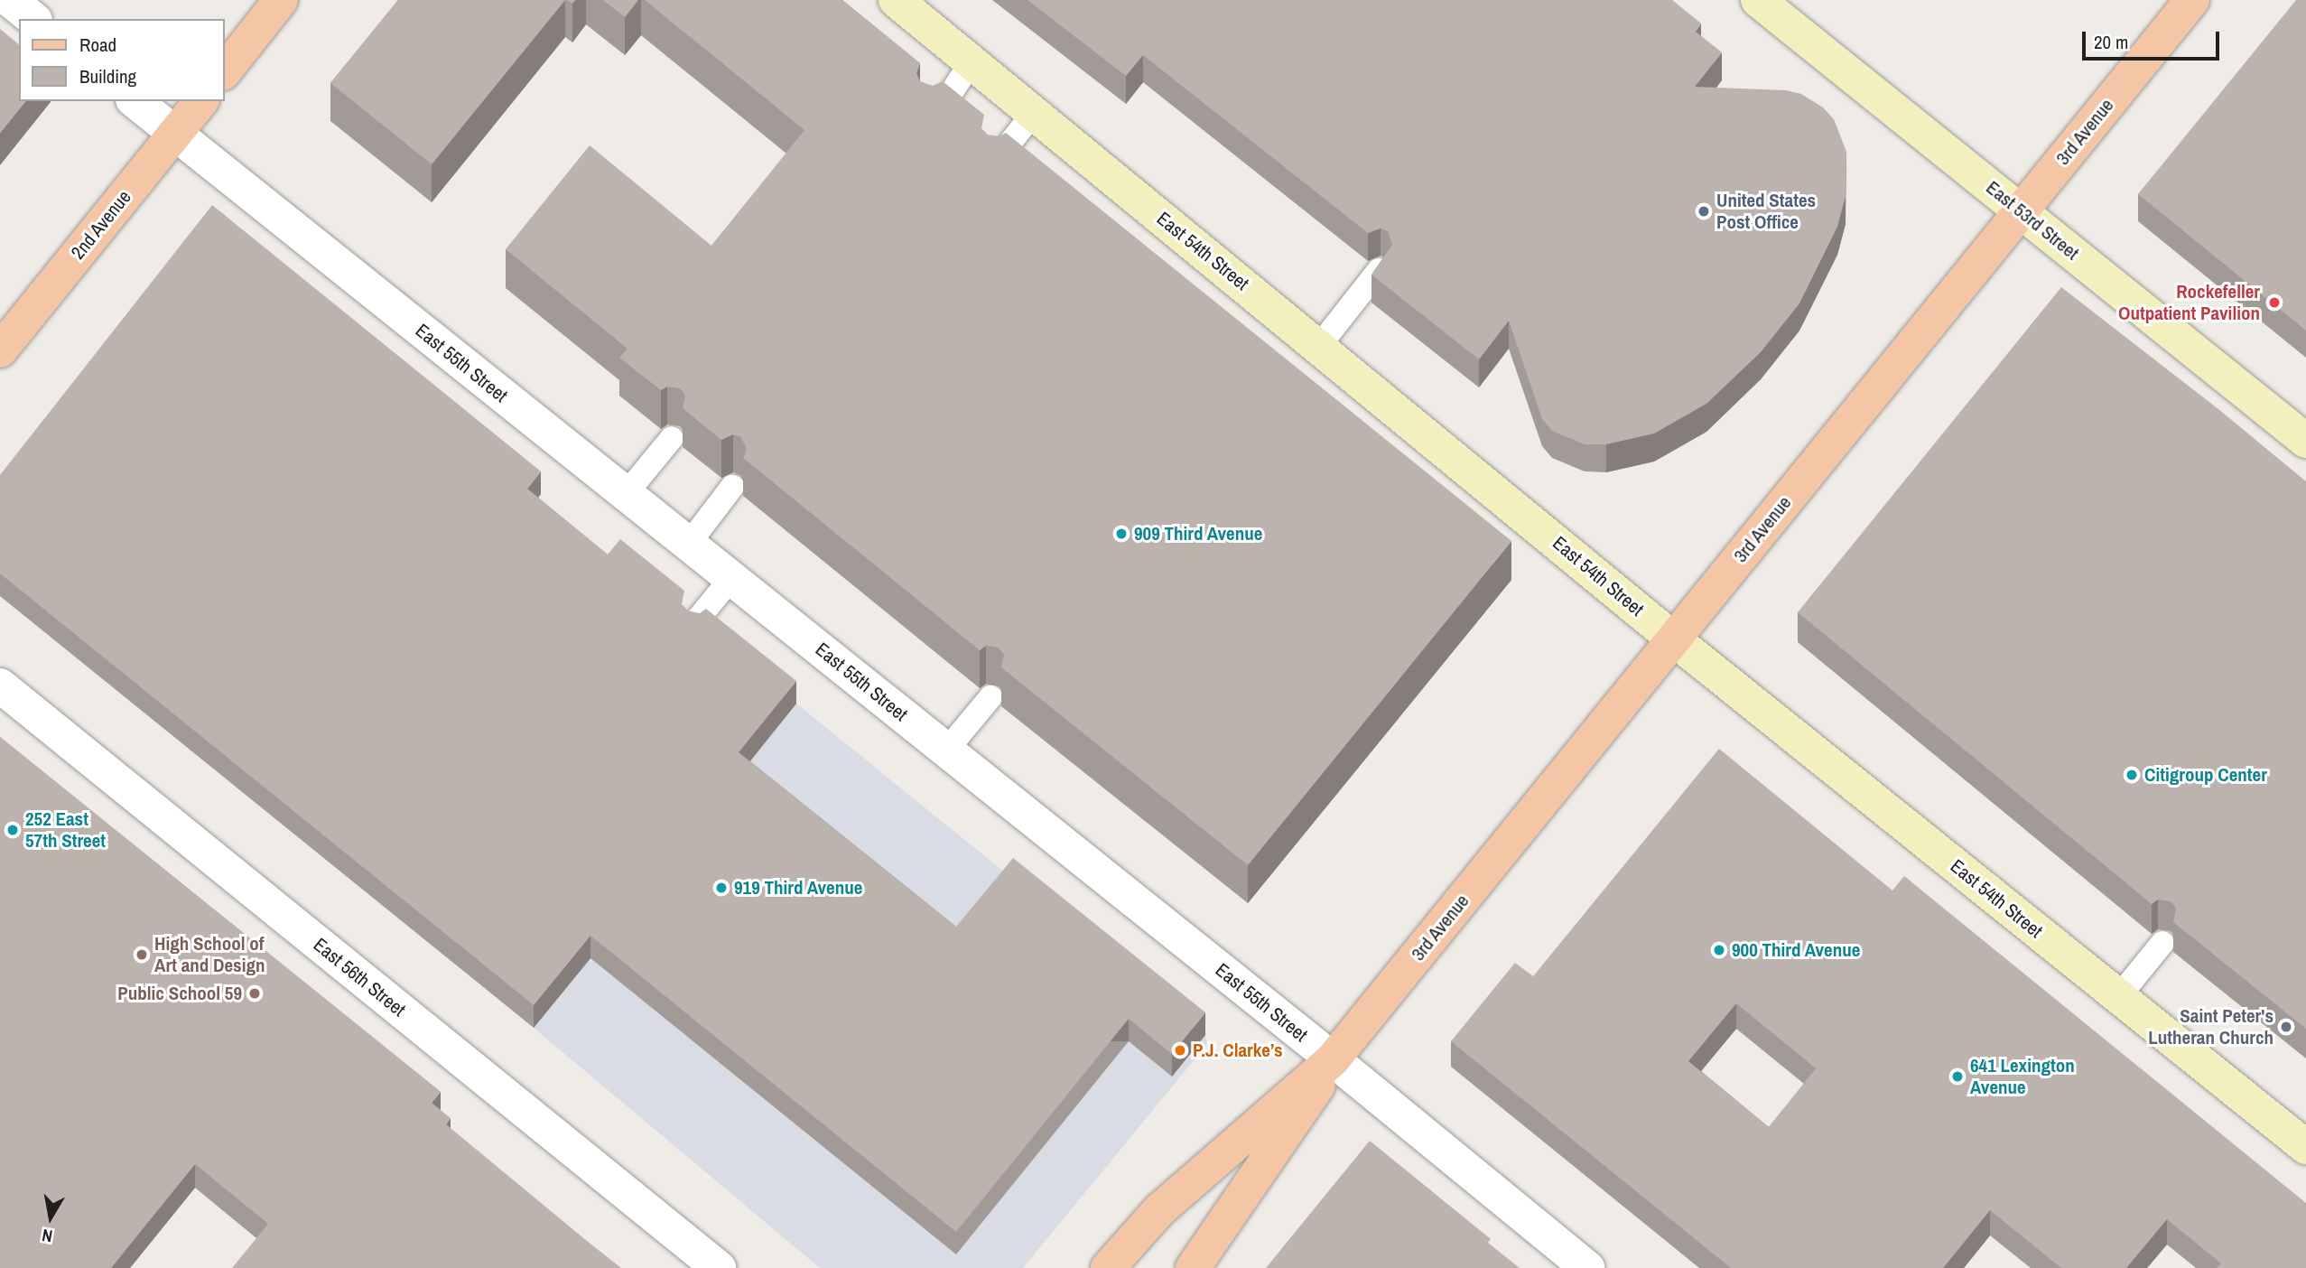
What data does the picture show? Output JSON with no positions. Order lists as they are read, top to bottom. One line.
{"streets":{"main road":["3rd Avenue","East 53rd Street","2nd Avenue","East 54th Street"],"street":["East 55th Street","East 56th Street"]},"crossings":[["3rd Avenue","East 53rd Street"],["3rd Avenue","East 54th Street"],["3rd Avenue","East 55th Street"],["2nd Avenue","East 55th Street"]],"places":["United States Post Office","Rockefeller Outpatient Pavilion","909 Third Avenue","Citigroup Center","252 East 57th Street","919 Third Avenue","900 Third Avenue","High School of Art and Design","Public School 59","Saint Peter's Lutheran Church","P.J. Clarke’s","641 Lexington Avenue"],"legend":["Road","Building"],"scale_bar":"20 m","north":"bottom"}
